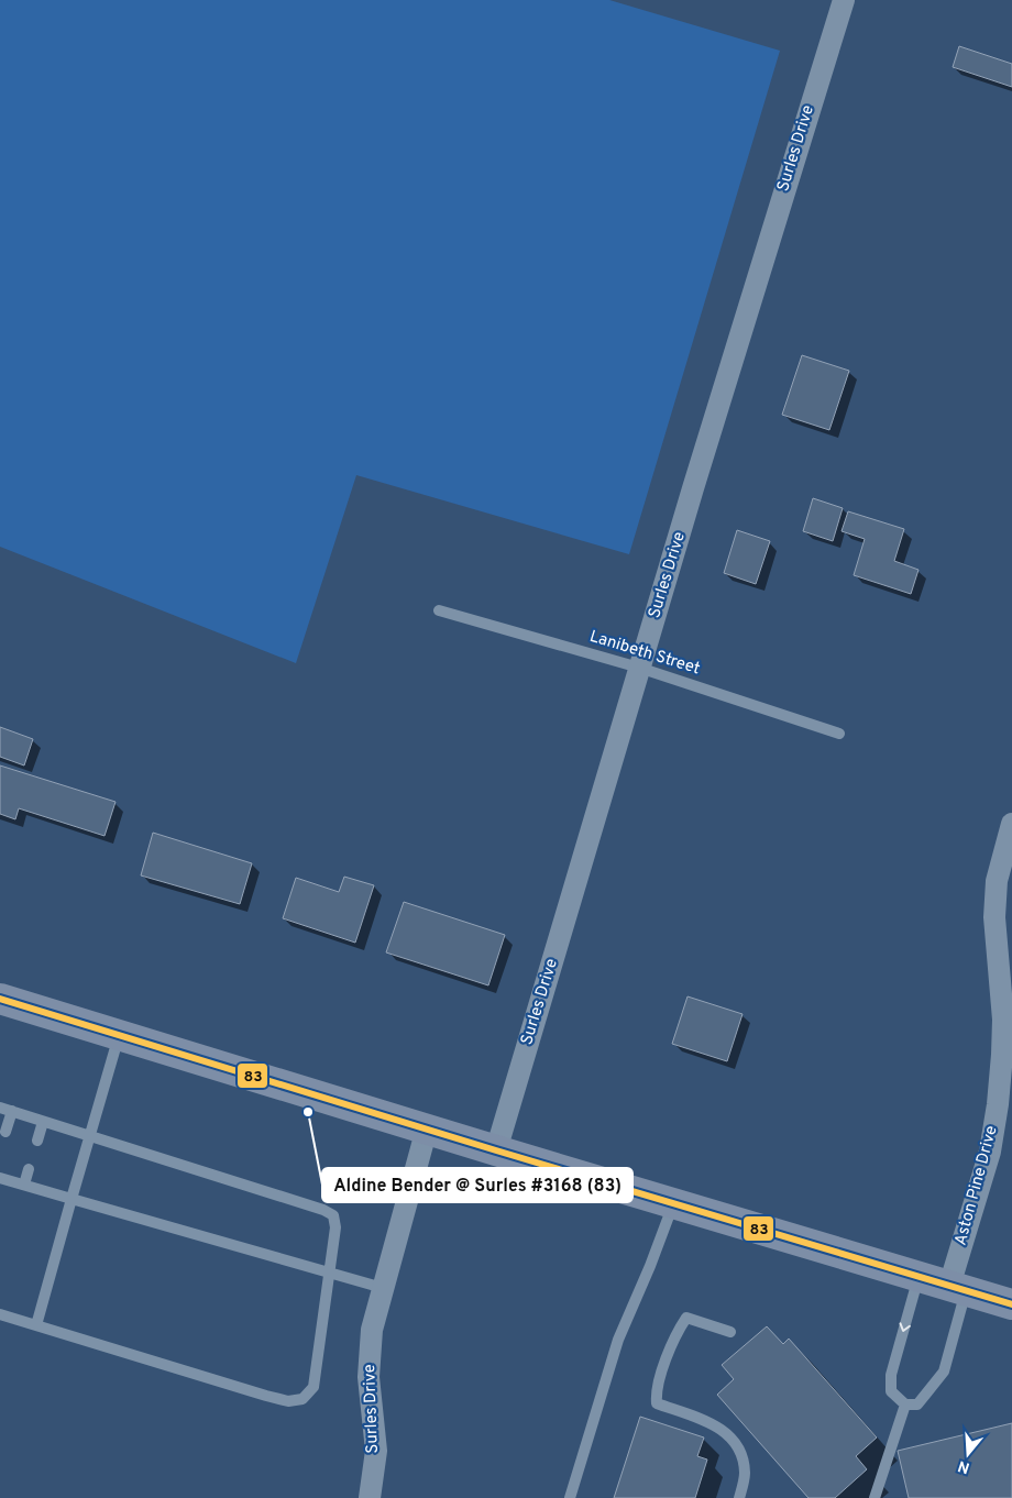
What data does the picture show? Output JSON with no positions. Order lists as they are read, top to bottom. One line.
{"streets":{"street":["Surles Drive","Aston Pine Drive"],"lane":["Lanibeth Street"]},"crossings":[["Surles Drive","Lanibeth Street"]],"places":["Aldine Bender @ Surles #3168 (83)"],"lines":["transit line 83"],"north":"bottom"}
